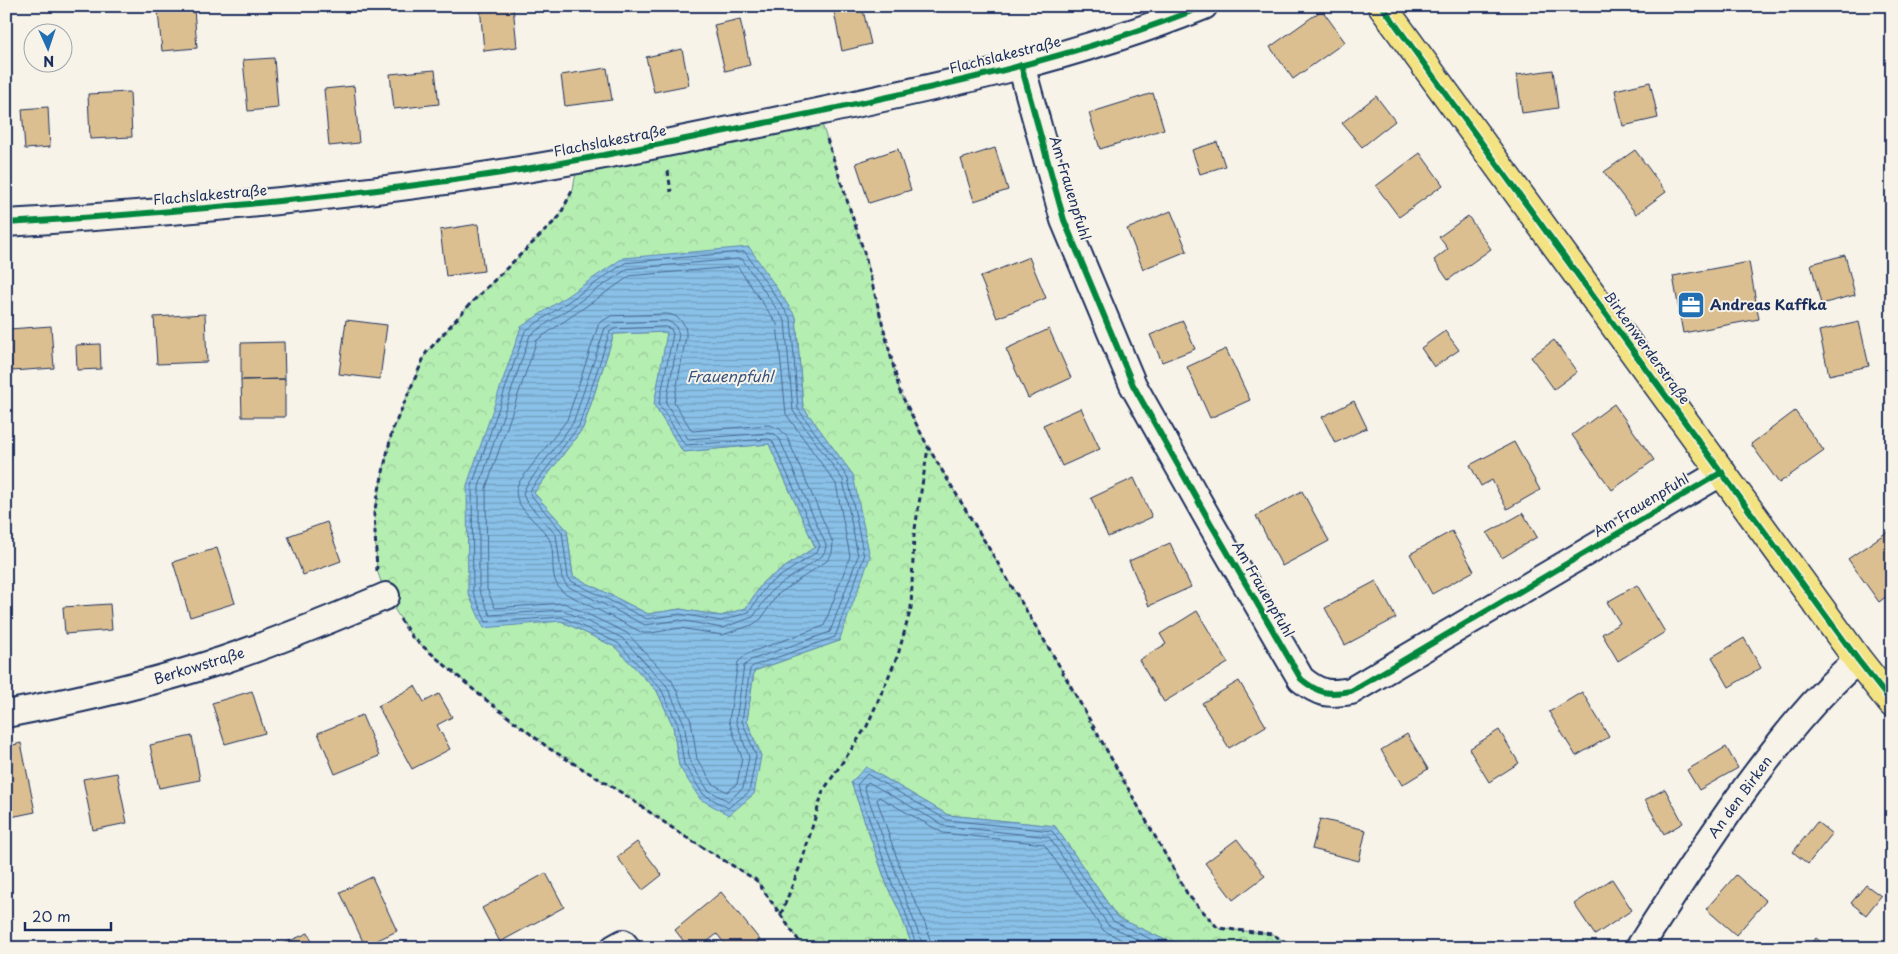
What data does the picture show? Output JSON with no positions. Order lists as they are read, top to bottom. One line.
{"streets":{"main road":["Birkenwerderstraße"],"street":["Flachslakestraße","Am Frauenpfuhl","Berkowstraße","An den Birken"]},"crossings":[["Flachslakestraße","Am Frauenpfuhl"],["Am Frauenpfuhl","Birkenwerderstraße"],["Birkenwerderstraße","An den Birken"]],"water":["Frauenpfuhl"],"places":{"office":["Andreas Kaffka"]},"scale_bar":"20 m","north":"bottom"}
